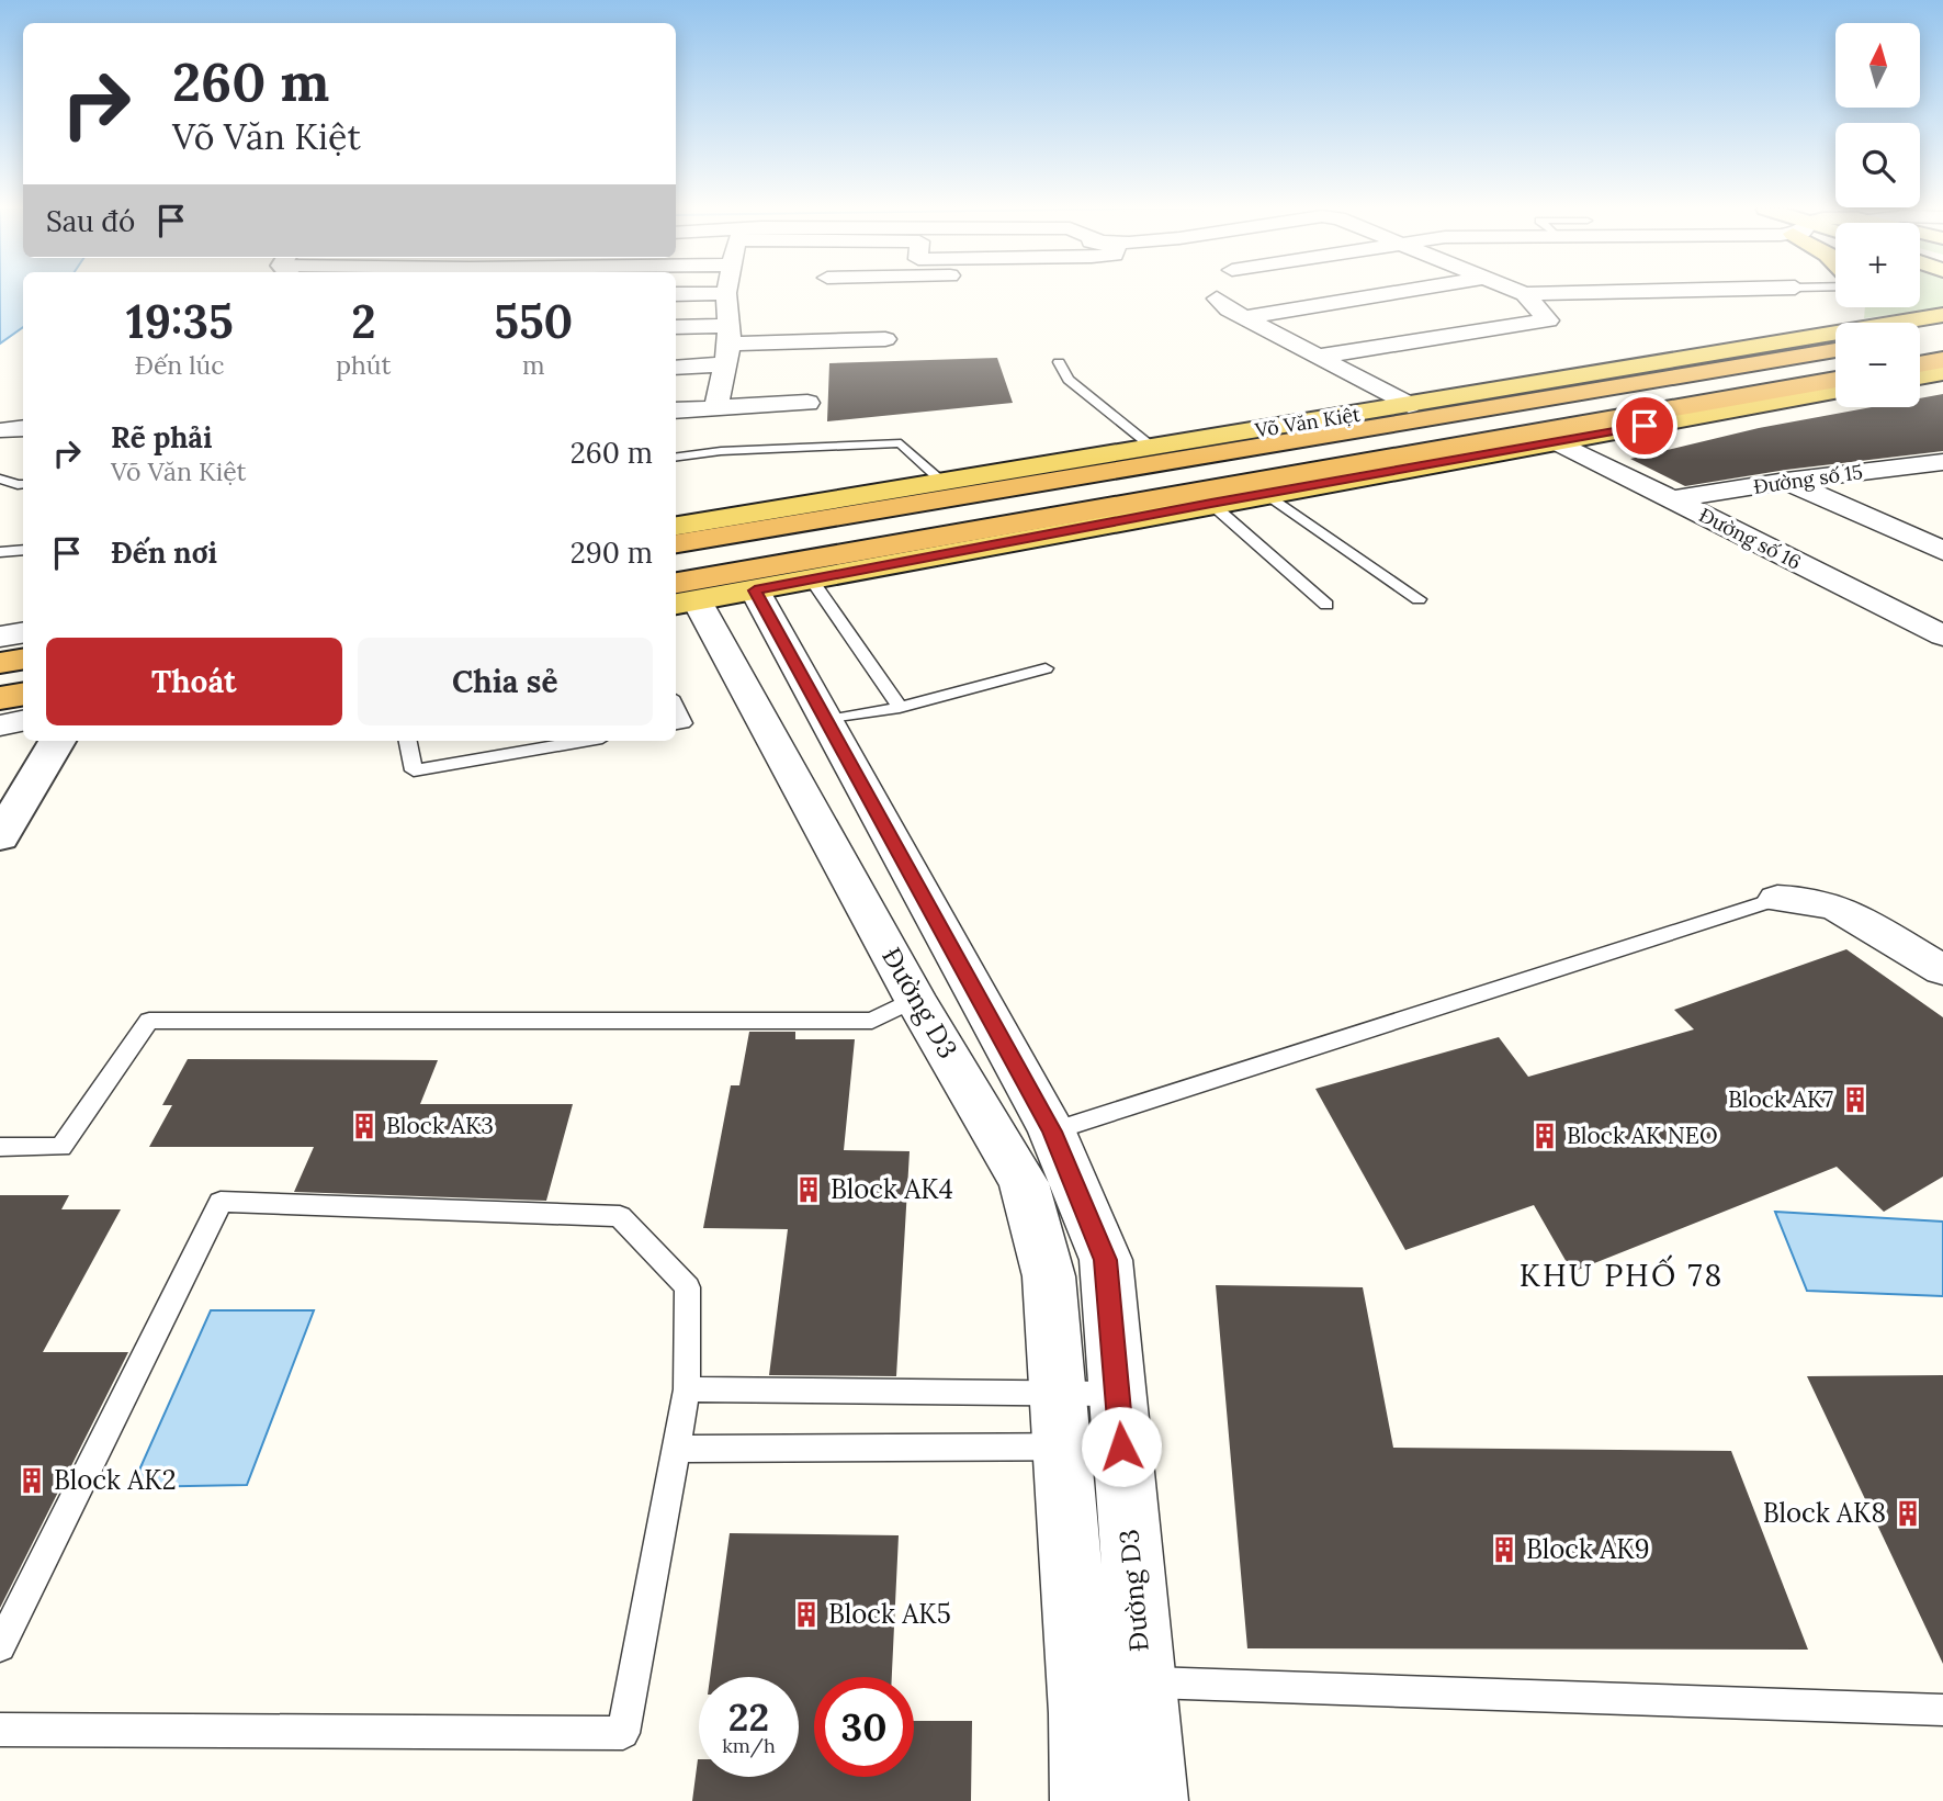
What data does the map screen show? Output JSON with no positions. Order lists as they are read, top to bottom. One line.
{"streets":{"highway":["Võ Văn Kiệt"],"street":["Đường số 15","Đường số 16","Đường D3"]},"crossings":[["Đường số 15","Đường số 16"]],"districts":["KHU PHỐ 78"],"places":{"building":["Block AK7","Block AK3","Block AK NEO","Block AK4","Block AK2","Block AK8","Block AK9","Block AK5"]},"north":"top","page":{"map_buttons":["+","−"],"turn":["260 m","Võ Văn Kiệt"],"then":"Sau đó","eta":["19:35","Đến lúc","2","phút","550","m"],"list":[{"name":"Rẽ phải","note":"Võ Văn Kiệt","value":"260 m"},{"name":"Đến nơi","value":"290 m"}],"buttons":["Thoát","Chia sẻ"],"speed":"22 km/h","limit":"30"}}
